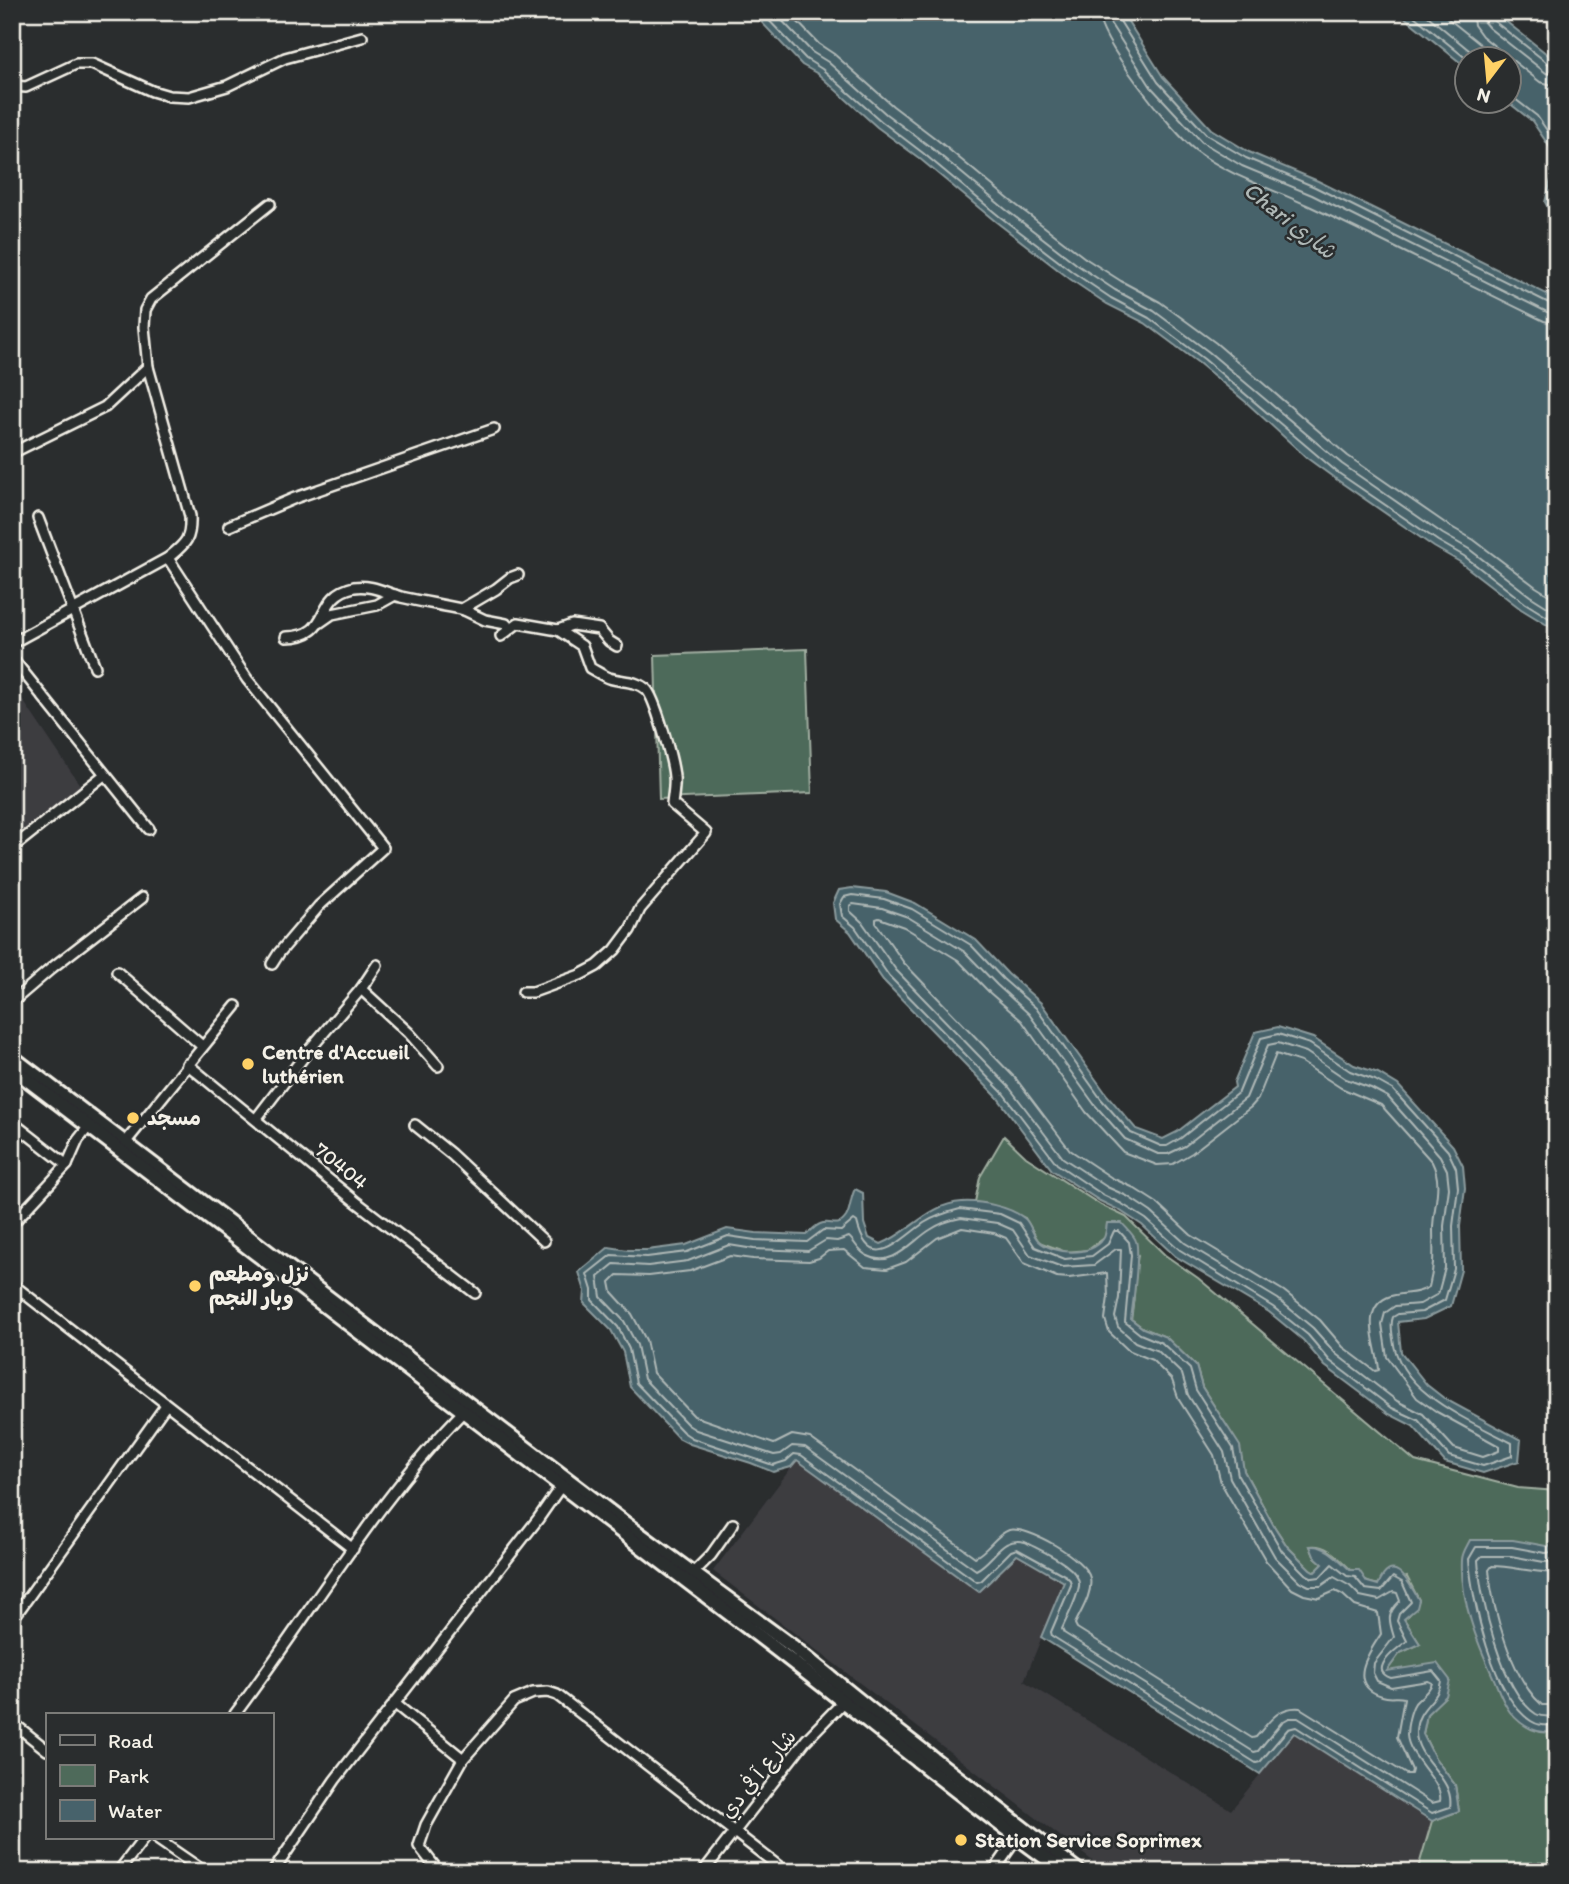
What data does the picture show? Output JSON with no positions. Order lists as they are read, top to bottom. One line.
{"streets":{"street":["70404","شارع آ في دي"]},"water":["Chari شاري"],"places":["Centre d'Accueil luthérien","مسجد","نزل ومطعم وبار النجم","Station Service Soprimex"],"legend":["Road","Park","Water"],"north":"bottom"}
